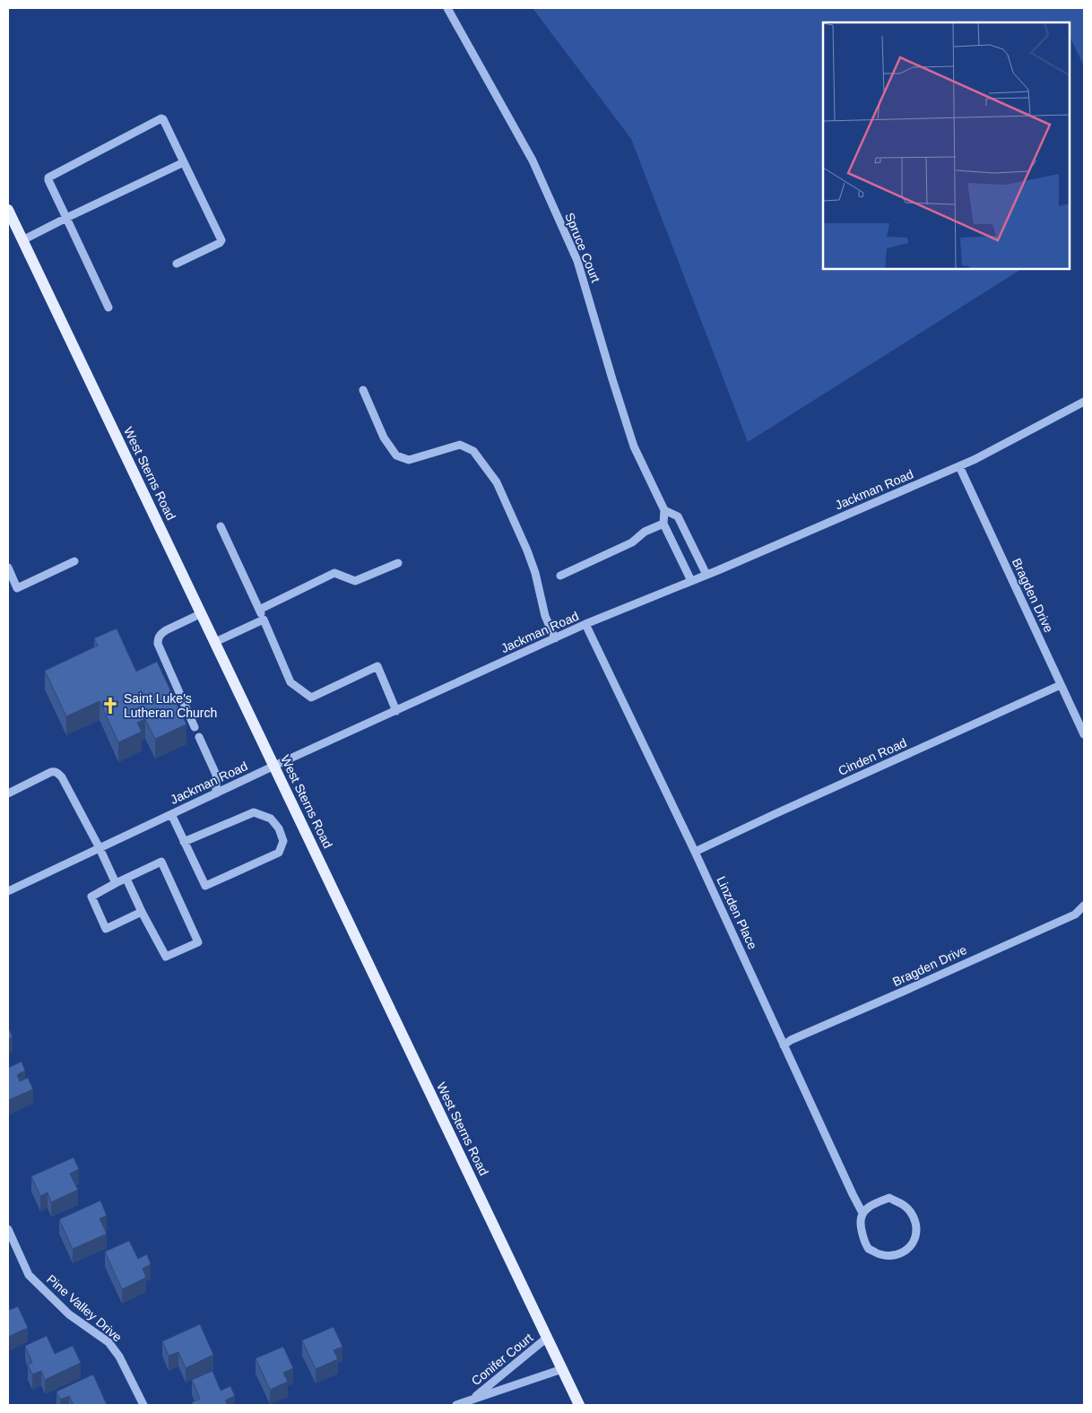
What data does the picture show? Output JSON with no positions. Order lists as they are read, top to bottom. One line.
{"streets":{"main road":["West Sterns Road"],"street":["Spruce Court","Jackman Road","Bragden Drive","Cinden Road","Linzden Place","Pine Valley Drive","Conifer Court"]},"crossings":[["Spruce Court","Jackman Road"],["West Sterns Road","Jackman Road"],["West Sterns Road","Conifer Court"],["Jackman Road","Bragden Drive"],["Jackman Road","Linzden Place"],["Bragden Drive","Cinden Road"],["Bragden Drive","Linzden Place"],["Cinden Road","Linzden Place"]],"places":{"church":["Saint Luke's Lutheran Church"]}}
